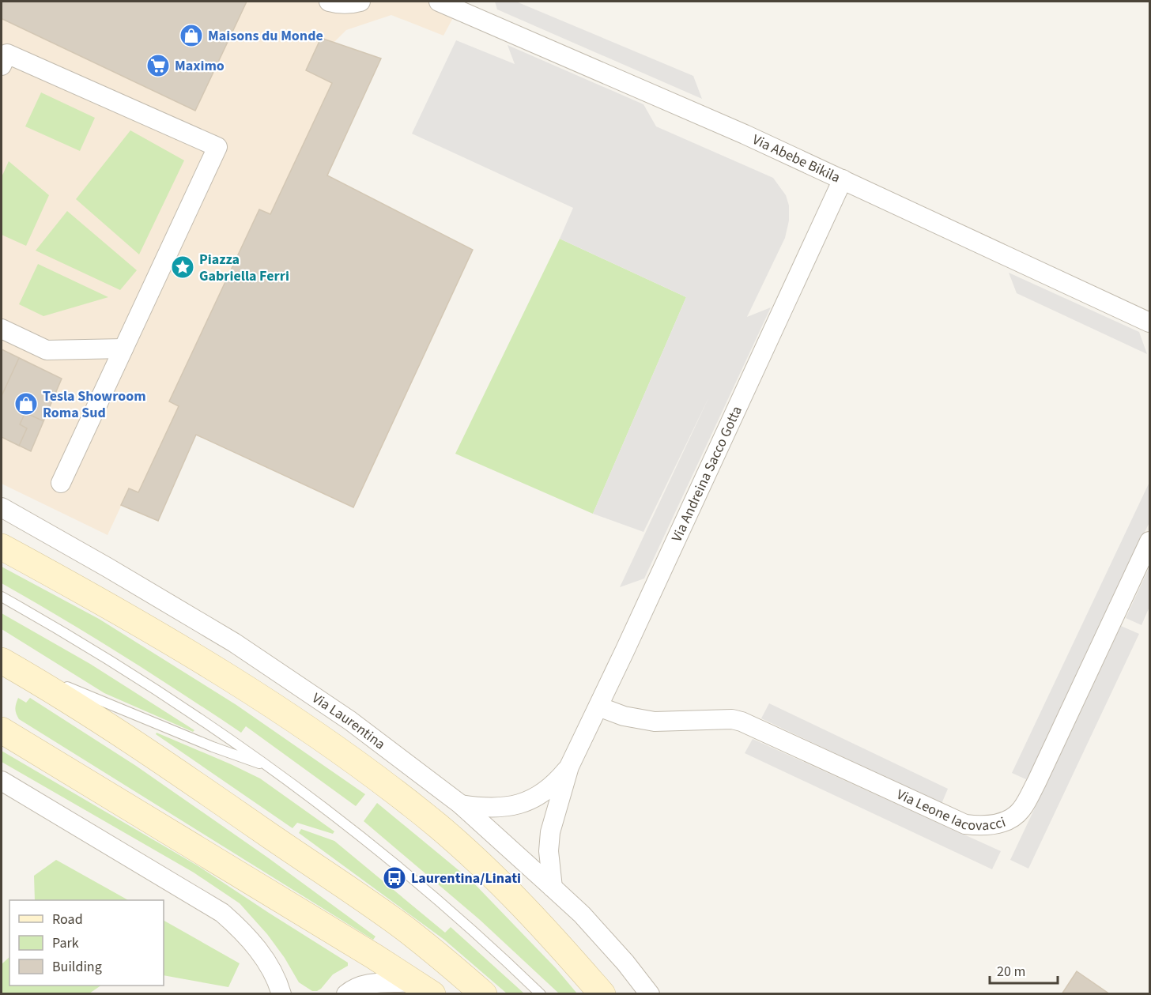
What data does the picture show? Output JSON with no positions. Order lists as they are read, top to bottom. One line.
{"streets":{"main road":["Via Laurentina"],"street":["Via Abebe Bikila","Via Andreina Sacco Gotta","Via Leone Iacovacci"]},"crossings":[["Via Abebe Bikila","Via Andreina Sacco Gotta"],["Via Andreina Sacco Gotta","Via Leone Iacovacci"]],"places":{"shop":["Maisons du Monde","Tesla Showroom Roma Sud"],"supermarket":["Maximo"],"place":["Piazza Gabriella Ferri"],"bus stop":["Laurentina/Linati"]},"legend":["Road","Park","Building"],"scale_bar":"20 m"}
